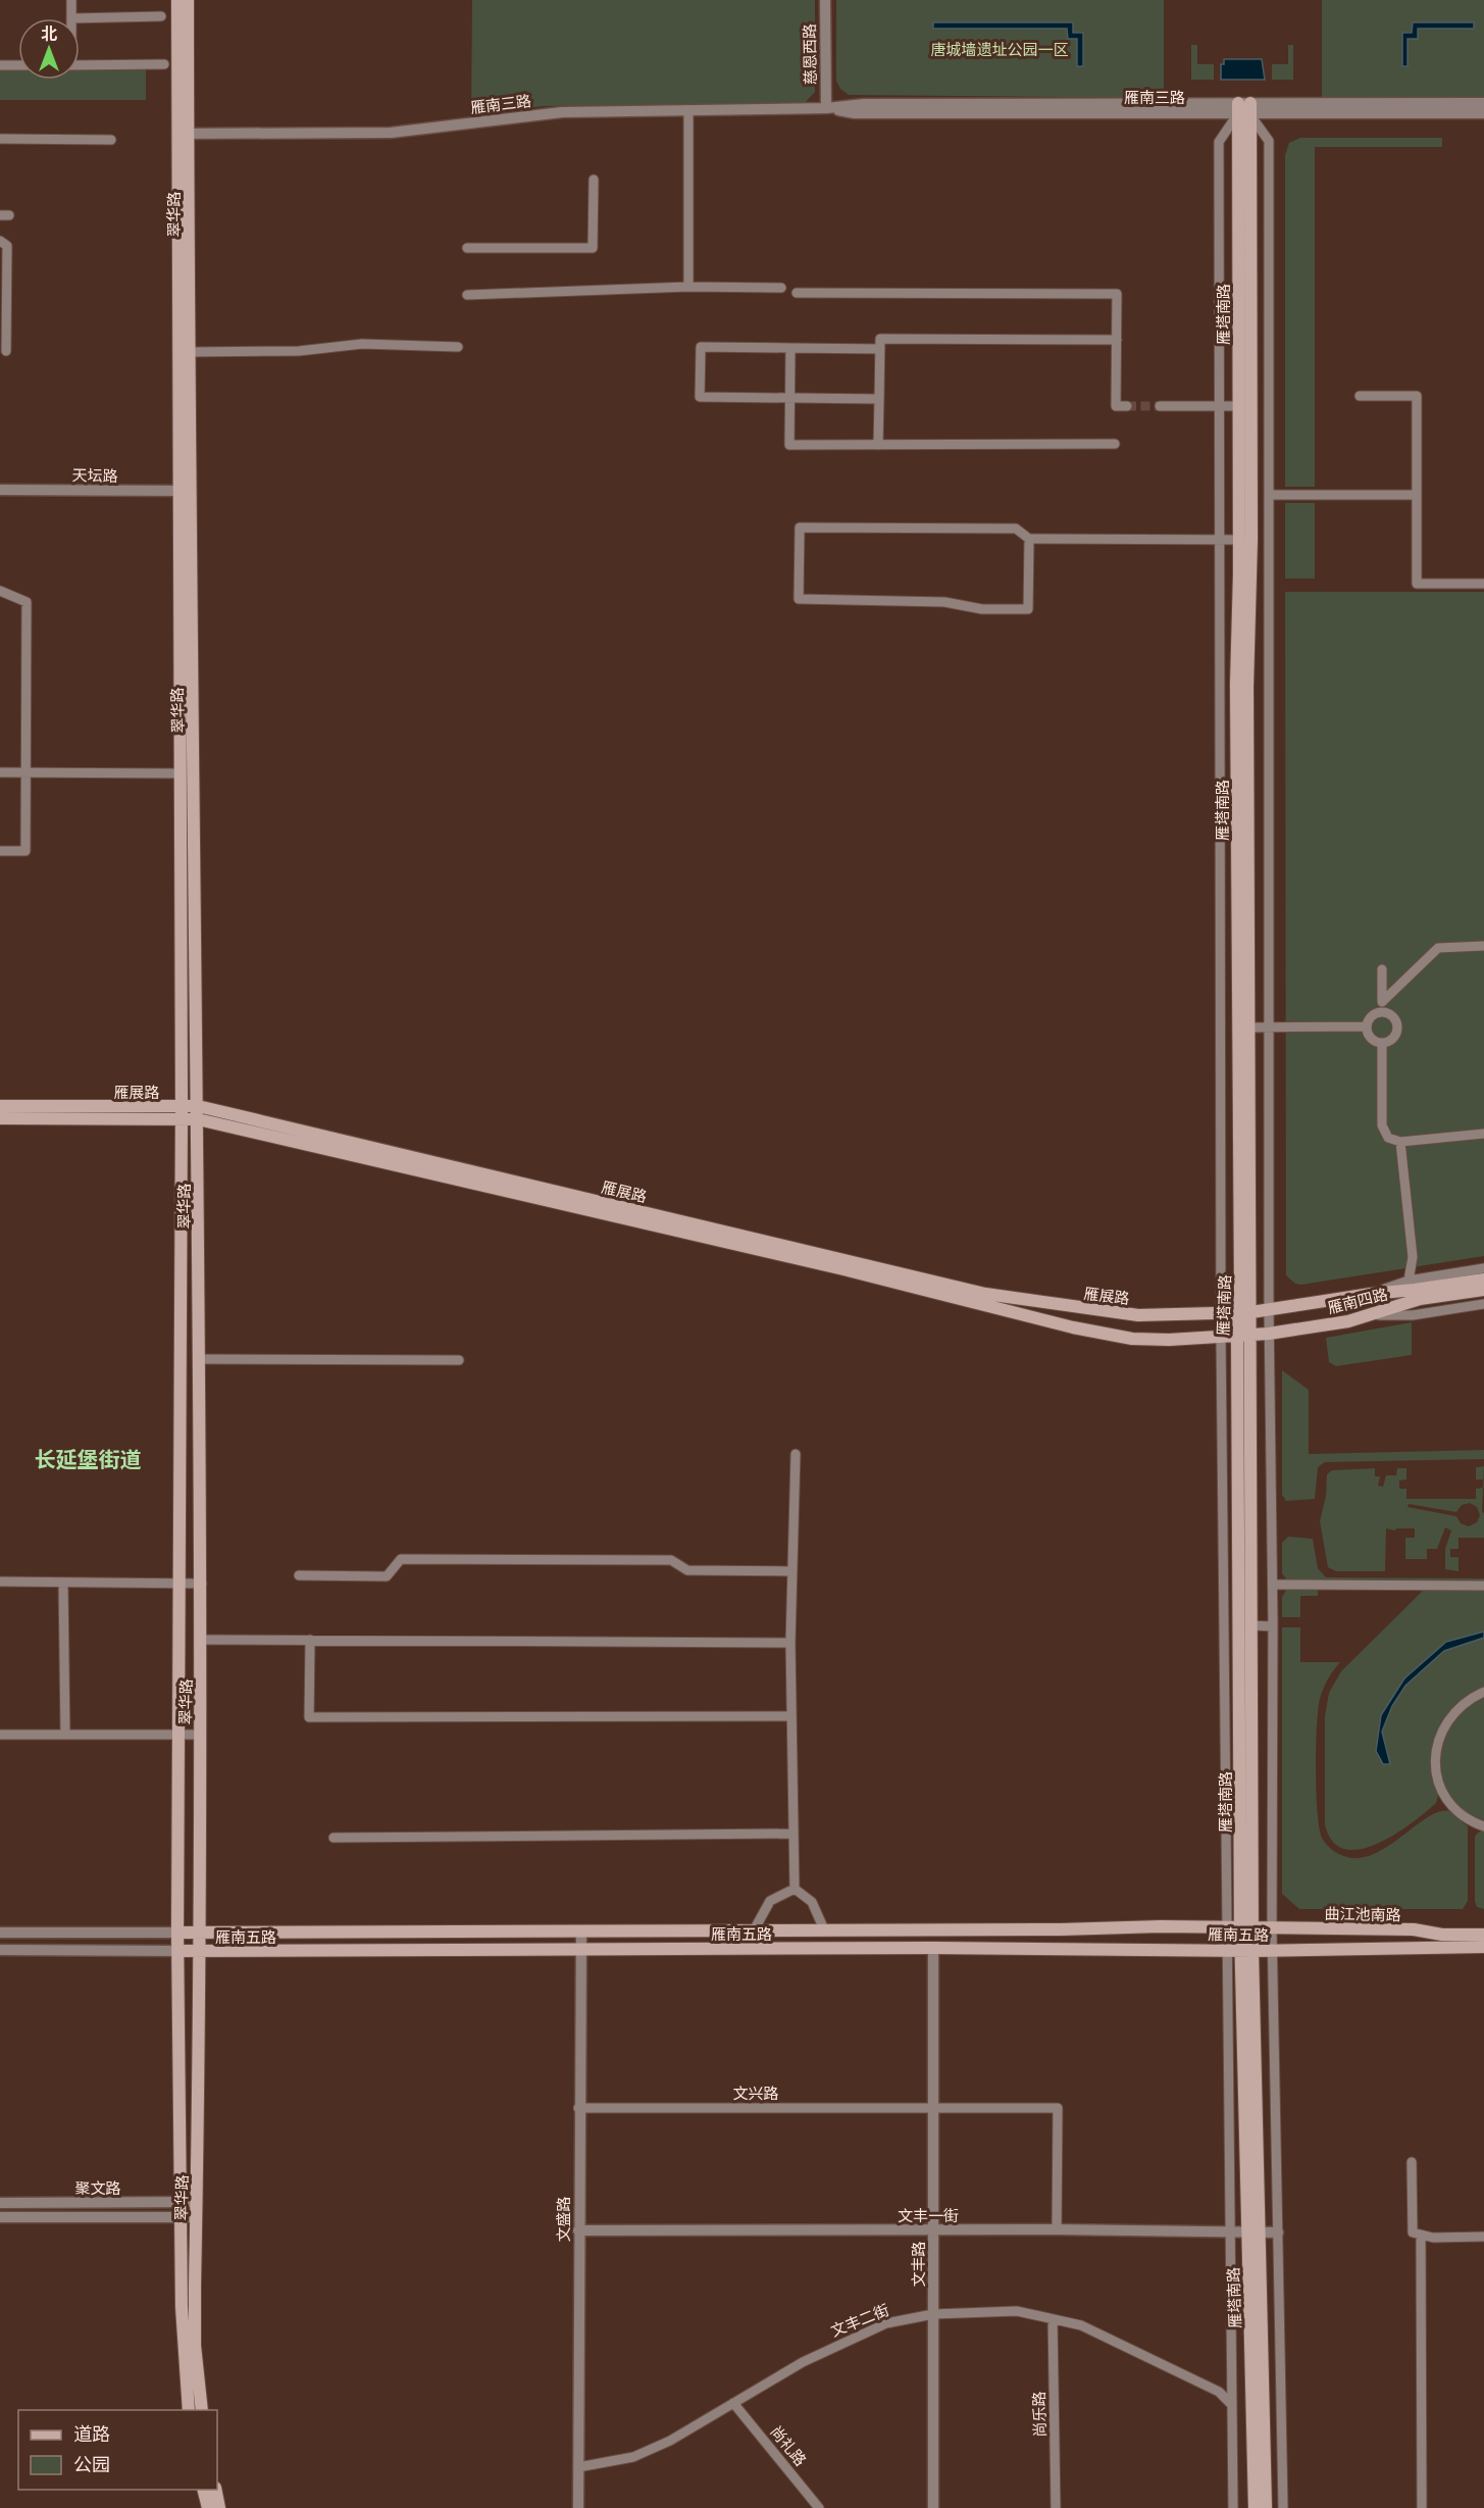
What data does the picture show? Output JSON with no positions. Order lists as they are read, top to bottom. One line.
{"streets":{"main road":["翠华路","雁塔南路","雁展路","雁南四路","曲江池南路","雁南五路"],"street":["慈恩西路","雁南三路","天坛路","文兴路","聚文路","文丰一街","文盛路","文丰路","文丰二街","尚乐路","尚礼路"]},"crossings":[["慈恩西路","雁南三路"],["雁南三路","翠华路"],["雁南三路","雁塔南路"],["翠华路","天坛路"],["翠华路","雁展路"],["翠华路","雁南五路"],["翠华路","聚文路"],["雁塔南路","雁展路"],["雁塔南路","雁南四路"],["雁塔南路","曲江池南路"],["雁塔南路","雁南五路"],["雁塔南路","文丰一街"],["雁展路","雁南四路"],["曲江池南路","雁南五路"],["雁南五路","文盛路"],["雁南五路","文丰路"],["文兴路","文丰一街"],["文兴路","文盛路"],["文兴路","文丰路"],["文丰一街","文盛路"],["文丰一街","文丰路"],["文盛路","文丰二街"],["文丰路","文丰二街"],["文丰二街","尚乐路"],["文丰二街","尚礼路"]],"districts":["长延堡街道"],"parks":["唐城墙遗址公园一区"],"legend":["道路","公园"],"north":"top"}
